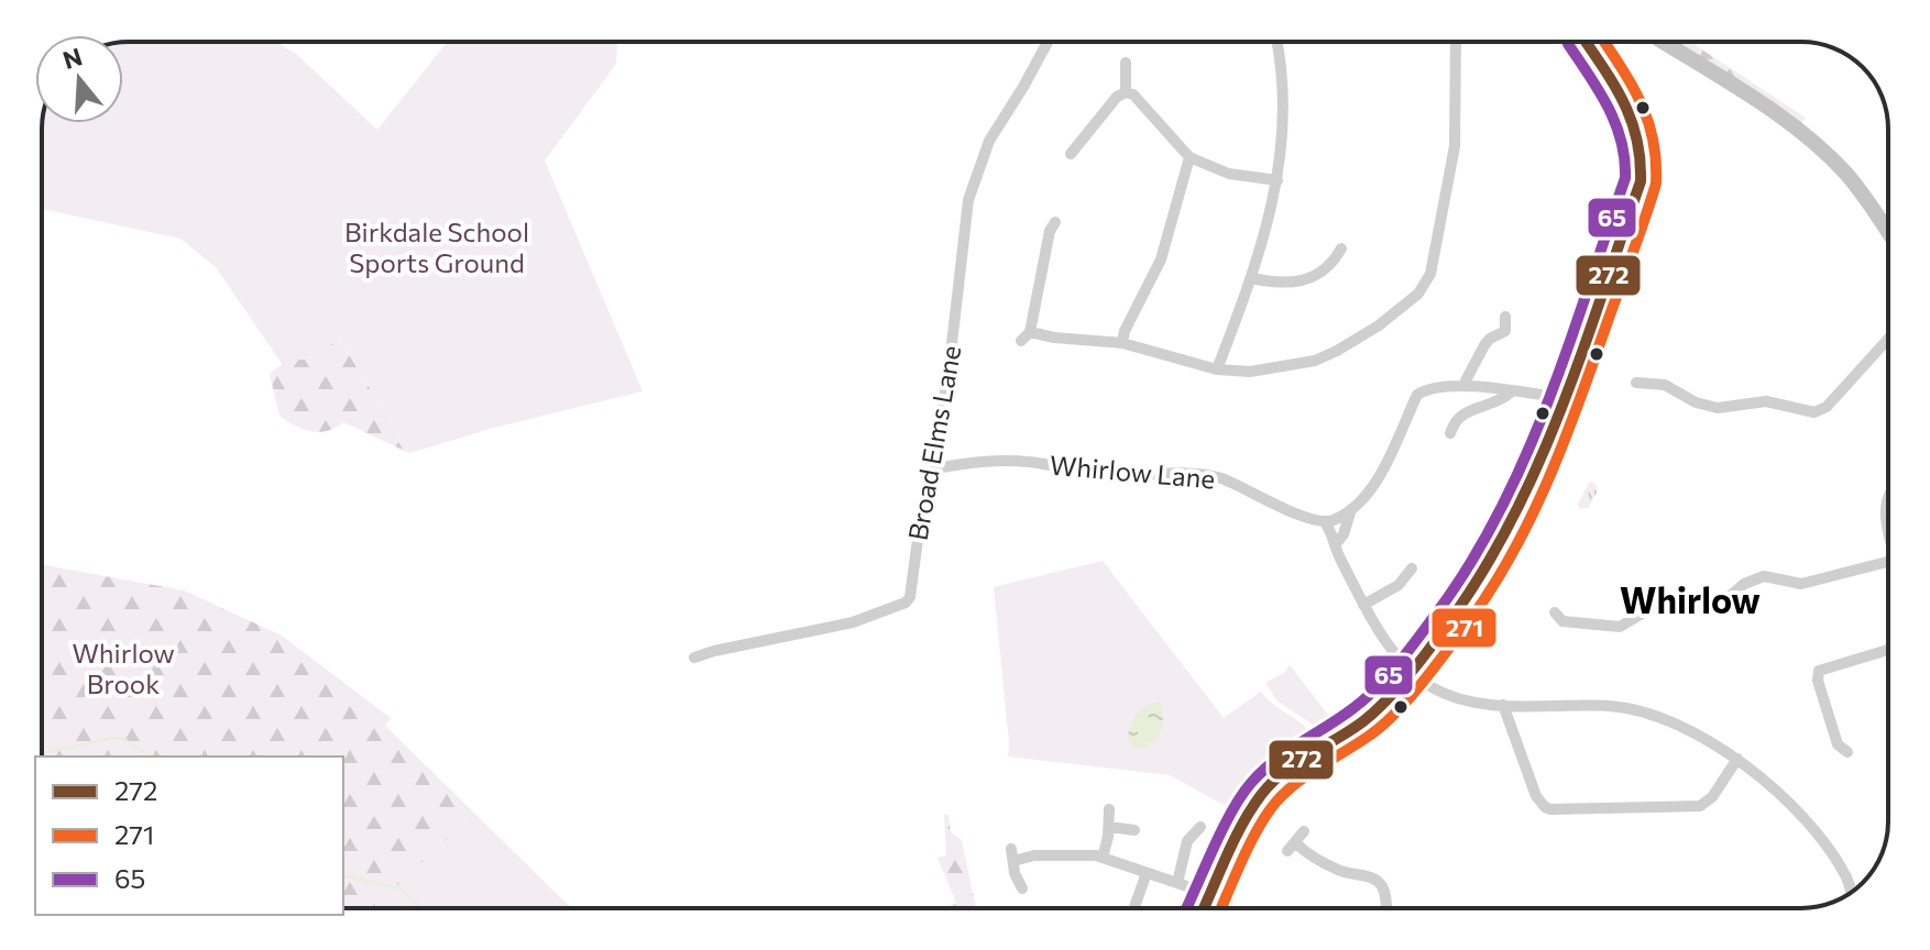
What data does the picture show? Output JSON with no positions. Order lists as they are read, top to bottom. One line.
{"streets":{"street":["Broad Elms Lane","Whirlow Lane"]},"crossings":[["Broad Elms Lane","Whirlow Lane"]],"districts":["Whirlow"],"parks":["Birkdale School Sports Ground","Whirlow Brook"],"lines":["transit line 272","transit line 271","transit line 65"],"legend":["272","271","65"],"north":"top"}
